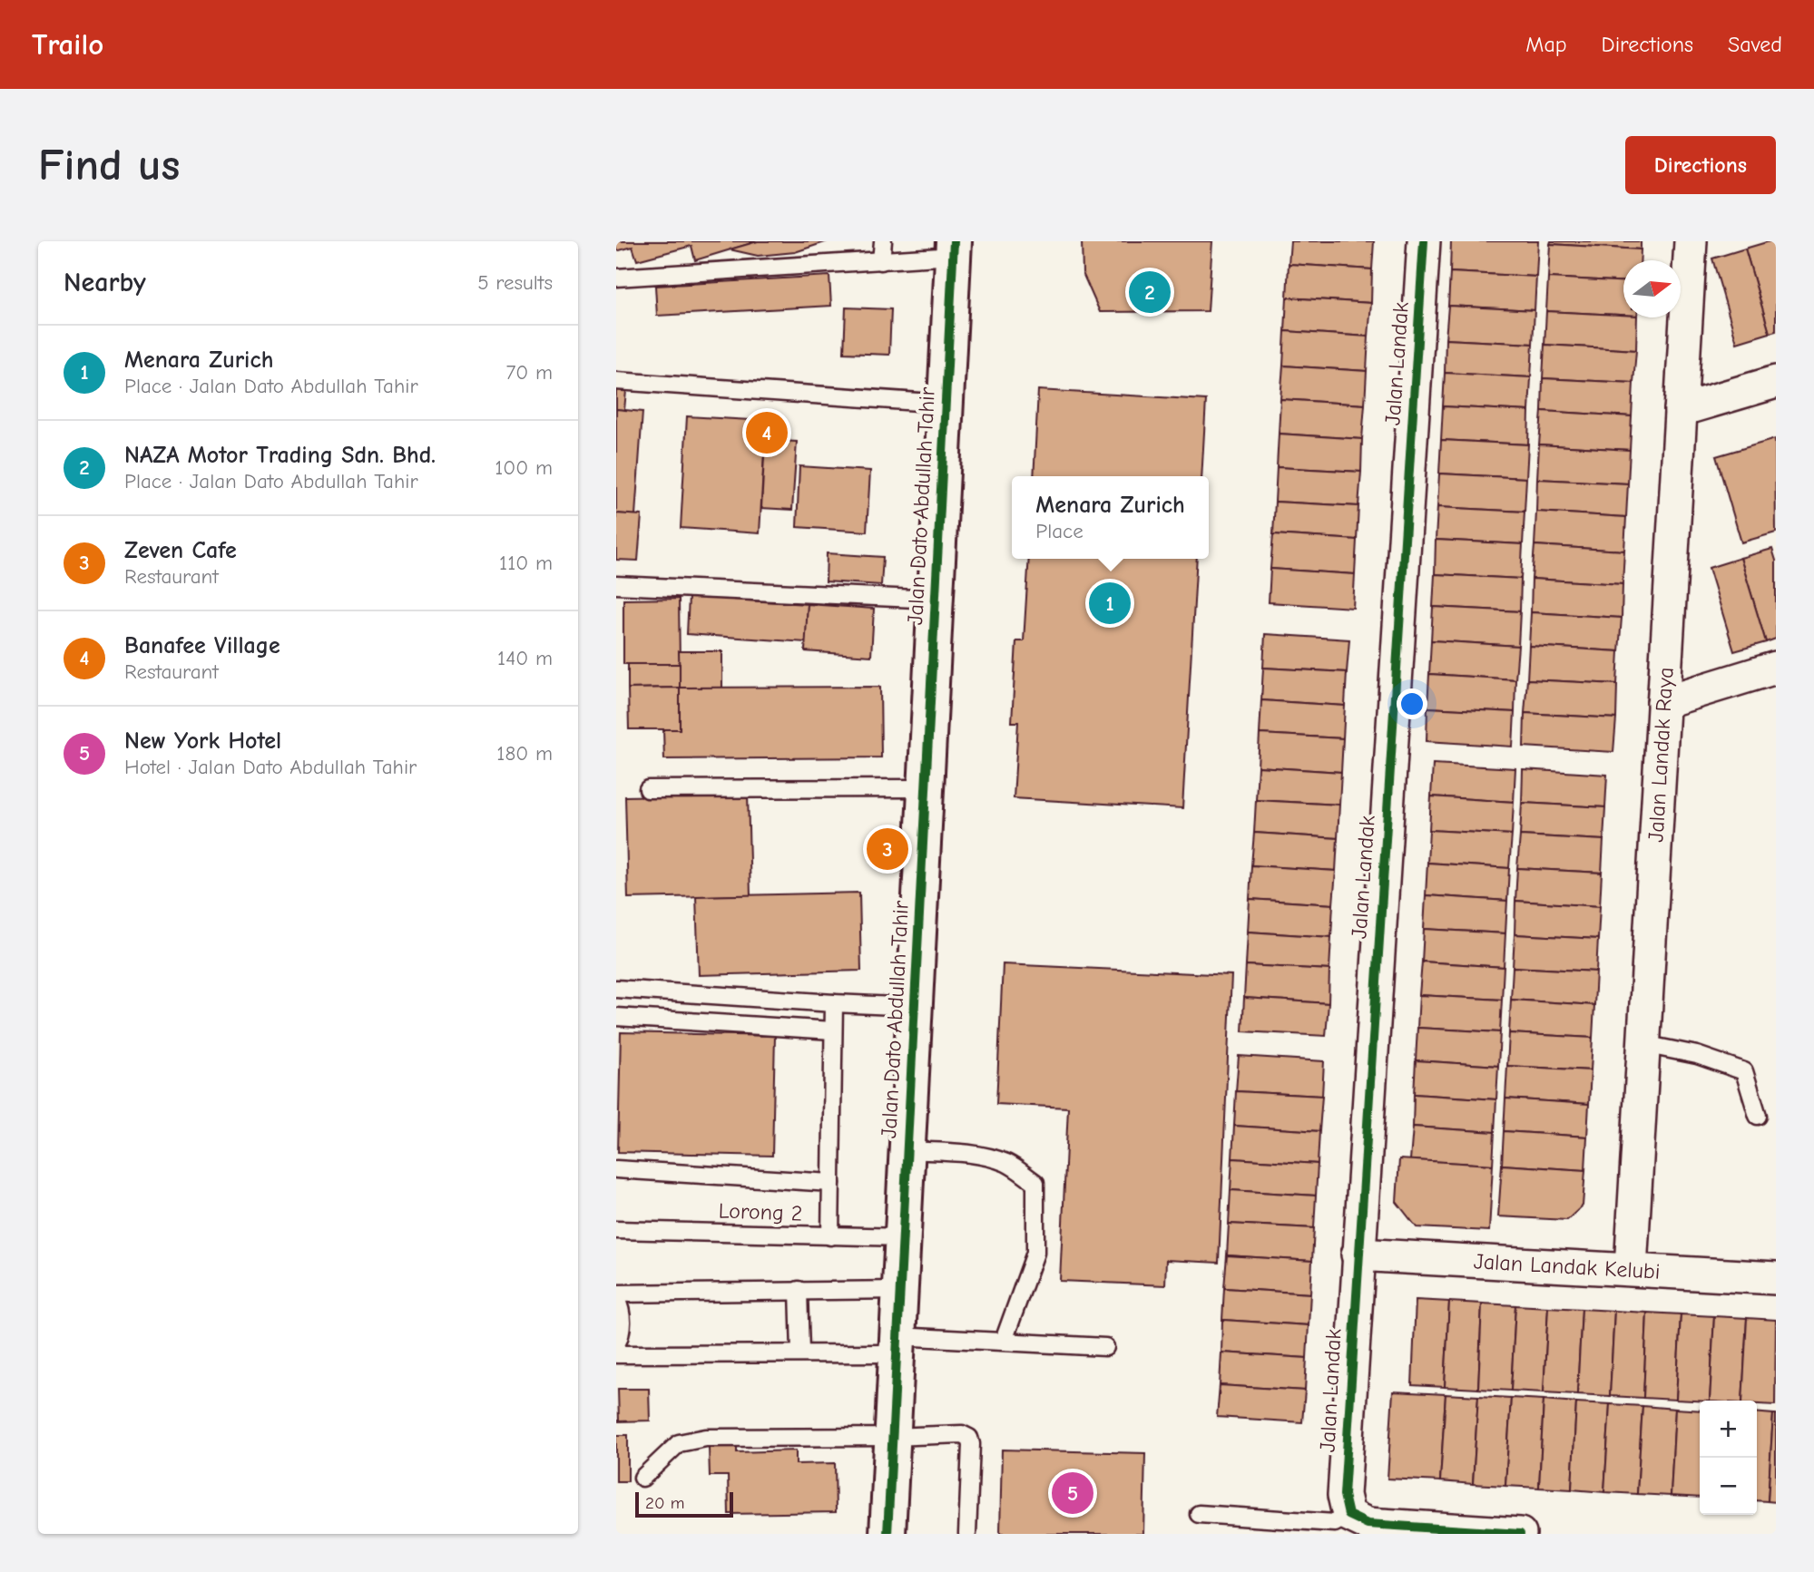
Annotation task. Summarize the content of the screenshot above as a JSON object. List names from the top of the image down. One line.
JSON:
{"streets":{"street":["Jalan Landak","Jalan Dato Abdullah Tahir","Jalan Landak Raya","Jalan Landak Kelubi"],"lane":["Lorong 2"]},"crossings":[["Jalan Landak","Jalan Landak Kelubi"],["Jalan Dato Abdullah Tahir","Lorong 2"],["Jalan Landak Raya","Jalan Landak Kelubi"]],"scale_bar":"20 m","north":"right","page":{"header":"Trailo","nav":["Map","Directions","Saved"],"buttons":"Directions","title":"Find us","heading":["Nearby","5 results"],"pins":["2","4","1","3","5"],"list":[{"mark":"1","name":"Menara Zurich","note":"Place · Jalan Dato Abdullah Tahir","value":"70 m"},{"mark":"2","name":"NAZA Motor Trading Sdn. Bhd.","note":"Place · Jalan Dato Abdullah Tahir","value":"100 m"},{"mark":"3","name":"Zeven Cafe","note":"Restaurant","value":"110 m"},{"mark":"4","name":"Banafee Village","note":"Restaurant","value":"140 m"},{"mark":"5","name":"New York Hotel","note":"Hotel · Jalan Dato Abdullah Tahir","value":"180 m"}],"popup":["Menara Zurich","Place"],"map_buttons":["+","−"],"scale":"20 m"}}
